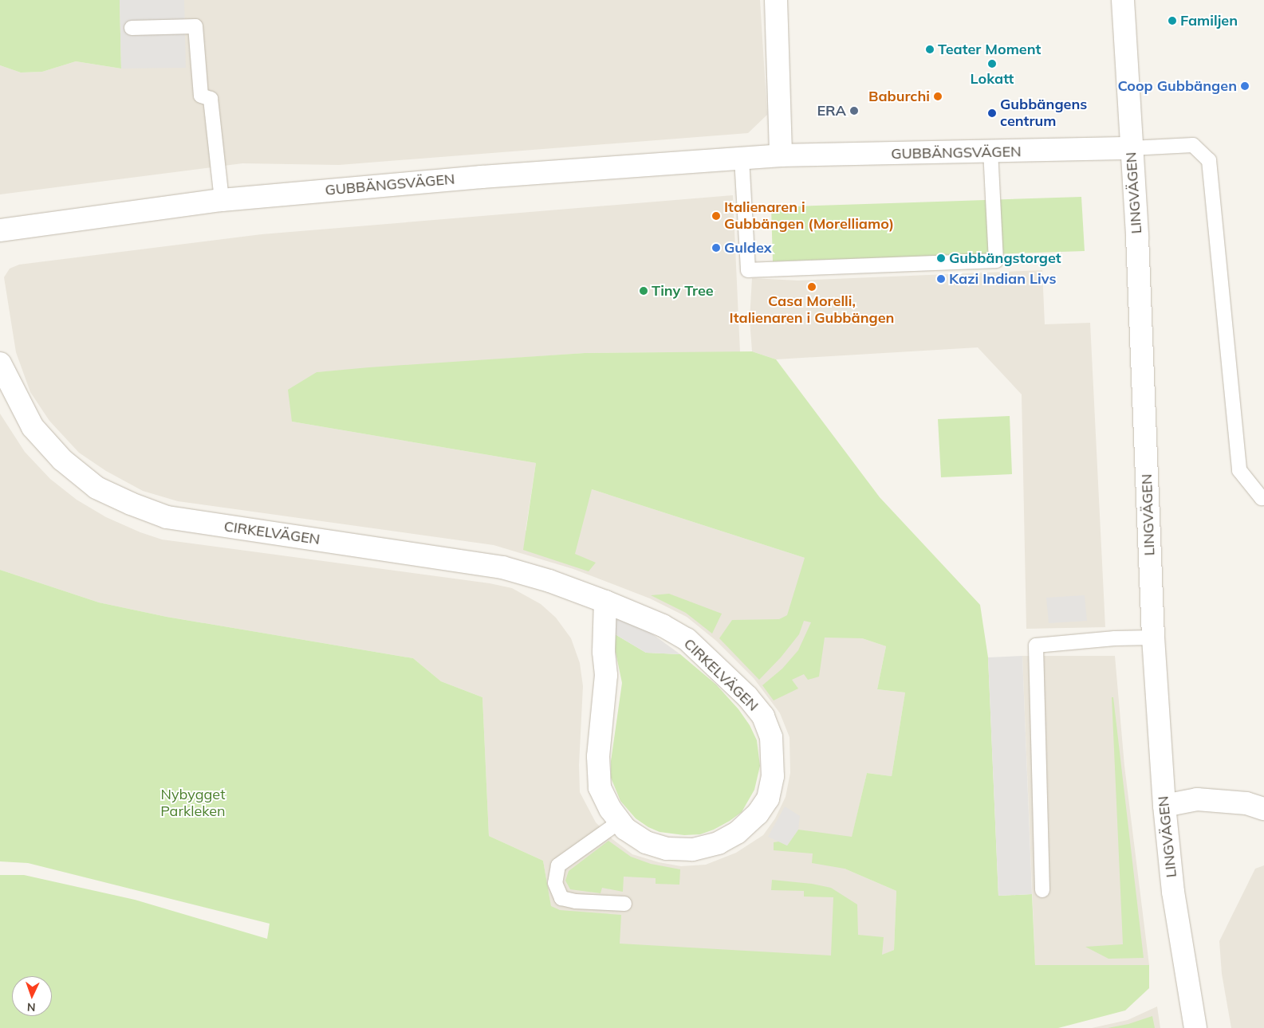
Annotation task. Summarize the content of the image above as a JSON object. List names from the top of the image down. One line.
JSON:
{"streets":{"street":["GUBBÄNGSVÄGEN","LINGVÄGEN","CIRKELVÄGEN"]},"crossings":[["GUBBÄNGSVÄGEN","LINGVÄGEN"]],"parks":["Nybygget Parkleken"],"places":["Familjen","Teater Moment","Lokatt","Coop Gubbängen","Baburchi","ERA","Gubbängens centrum","Italienaren i Gubbängen (Morelliamo)","Guldex","Gubbängstorget","Kazi Indian Livs","Casa Morelli, Italienaren i Gubbängen","Tiny Tree"],"north":"bottom"}
